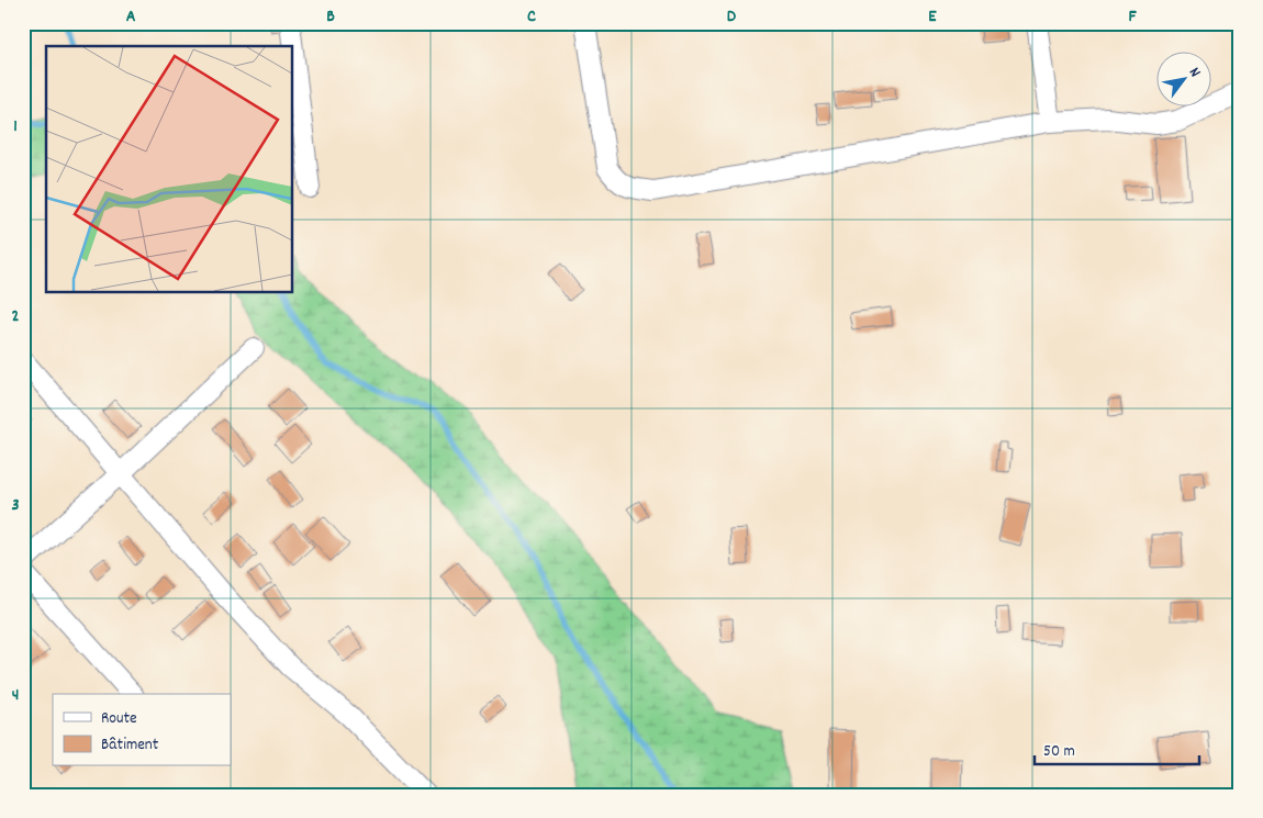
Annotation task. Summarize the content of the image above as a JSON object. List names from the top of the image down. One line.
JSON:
{"legend":["Route","Bâtiment"],"scale_bar":"50 m","north":"top right","grid":{"columns":["A","B","C","D","E","F"],"rows":["1","2","3","4"]}}
